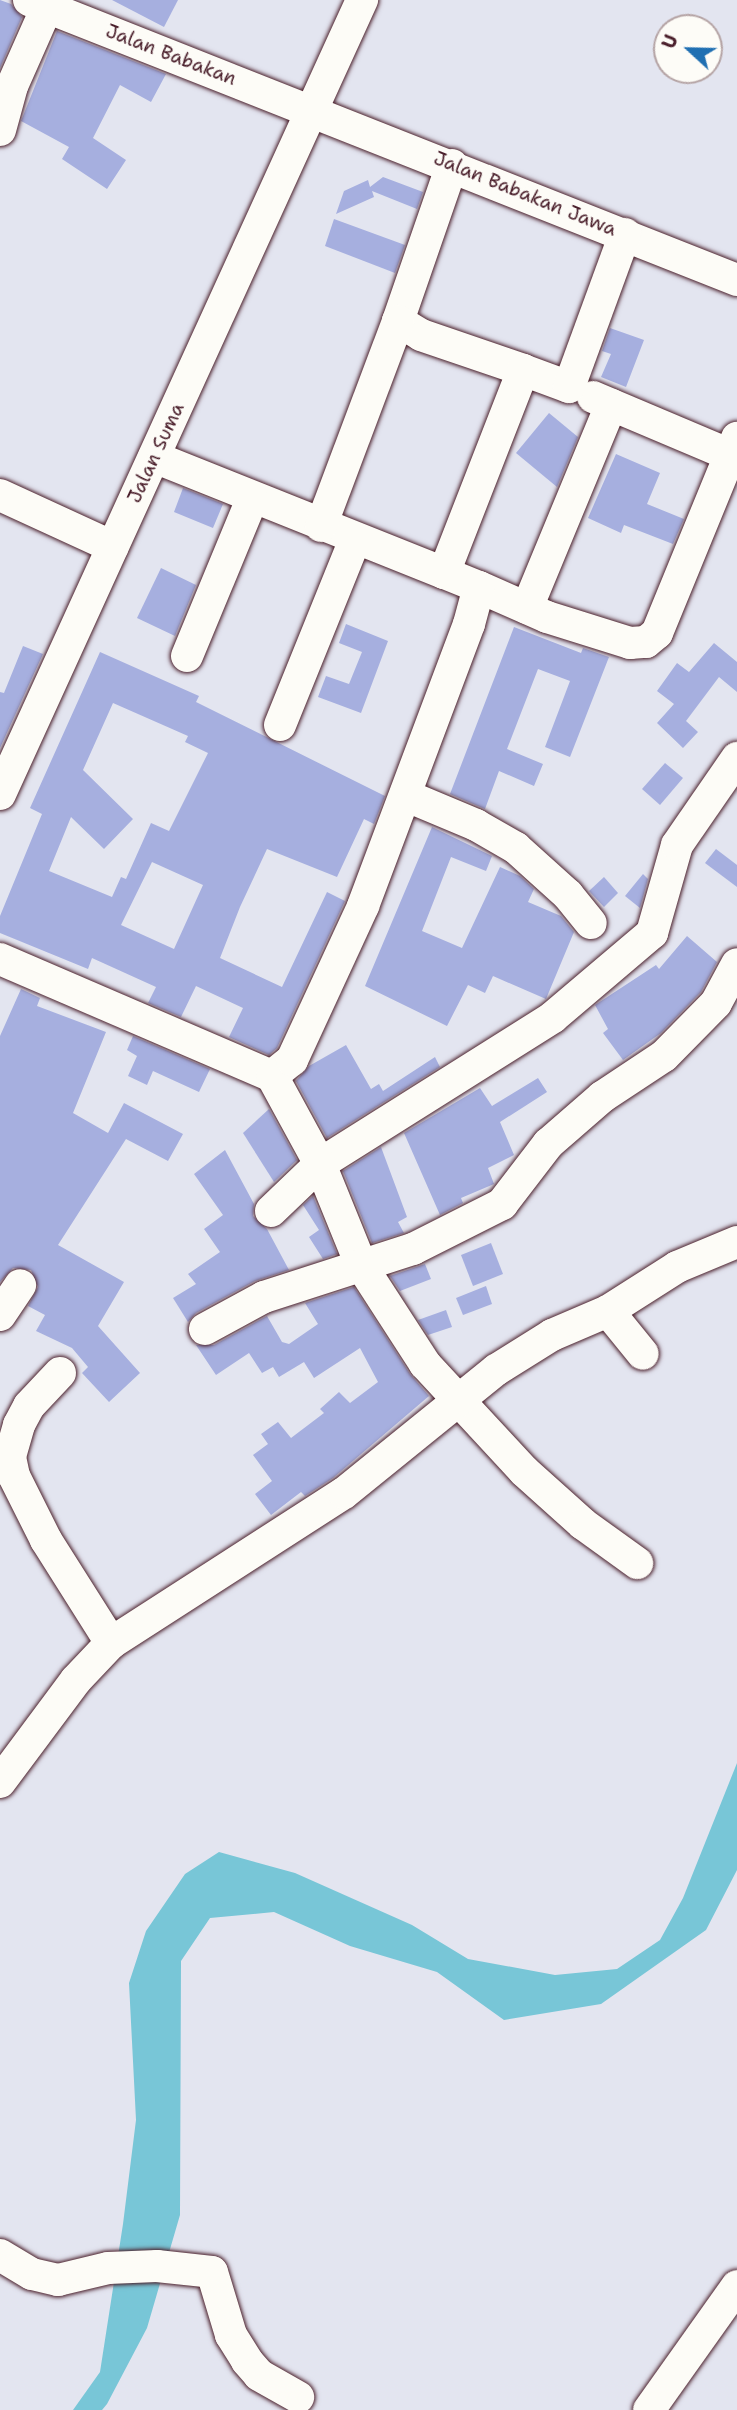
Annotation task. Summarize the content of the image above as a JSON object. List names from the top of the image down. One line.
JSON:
{"streets":{"street":["Jalan Babakan","Jalan Babakan Jawa","Jalan Suma"]},"crossings":[["Jalan Babakan","Jalan Babakan Jawa"],["Jalan Babakan","Jalan Suma"],["Jalan Babakan Jawa","Jalan Suma"]],"north":"left"}
